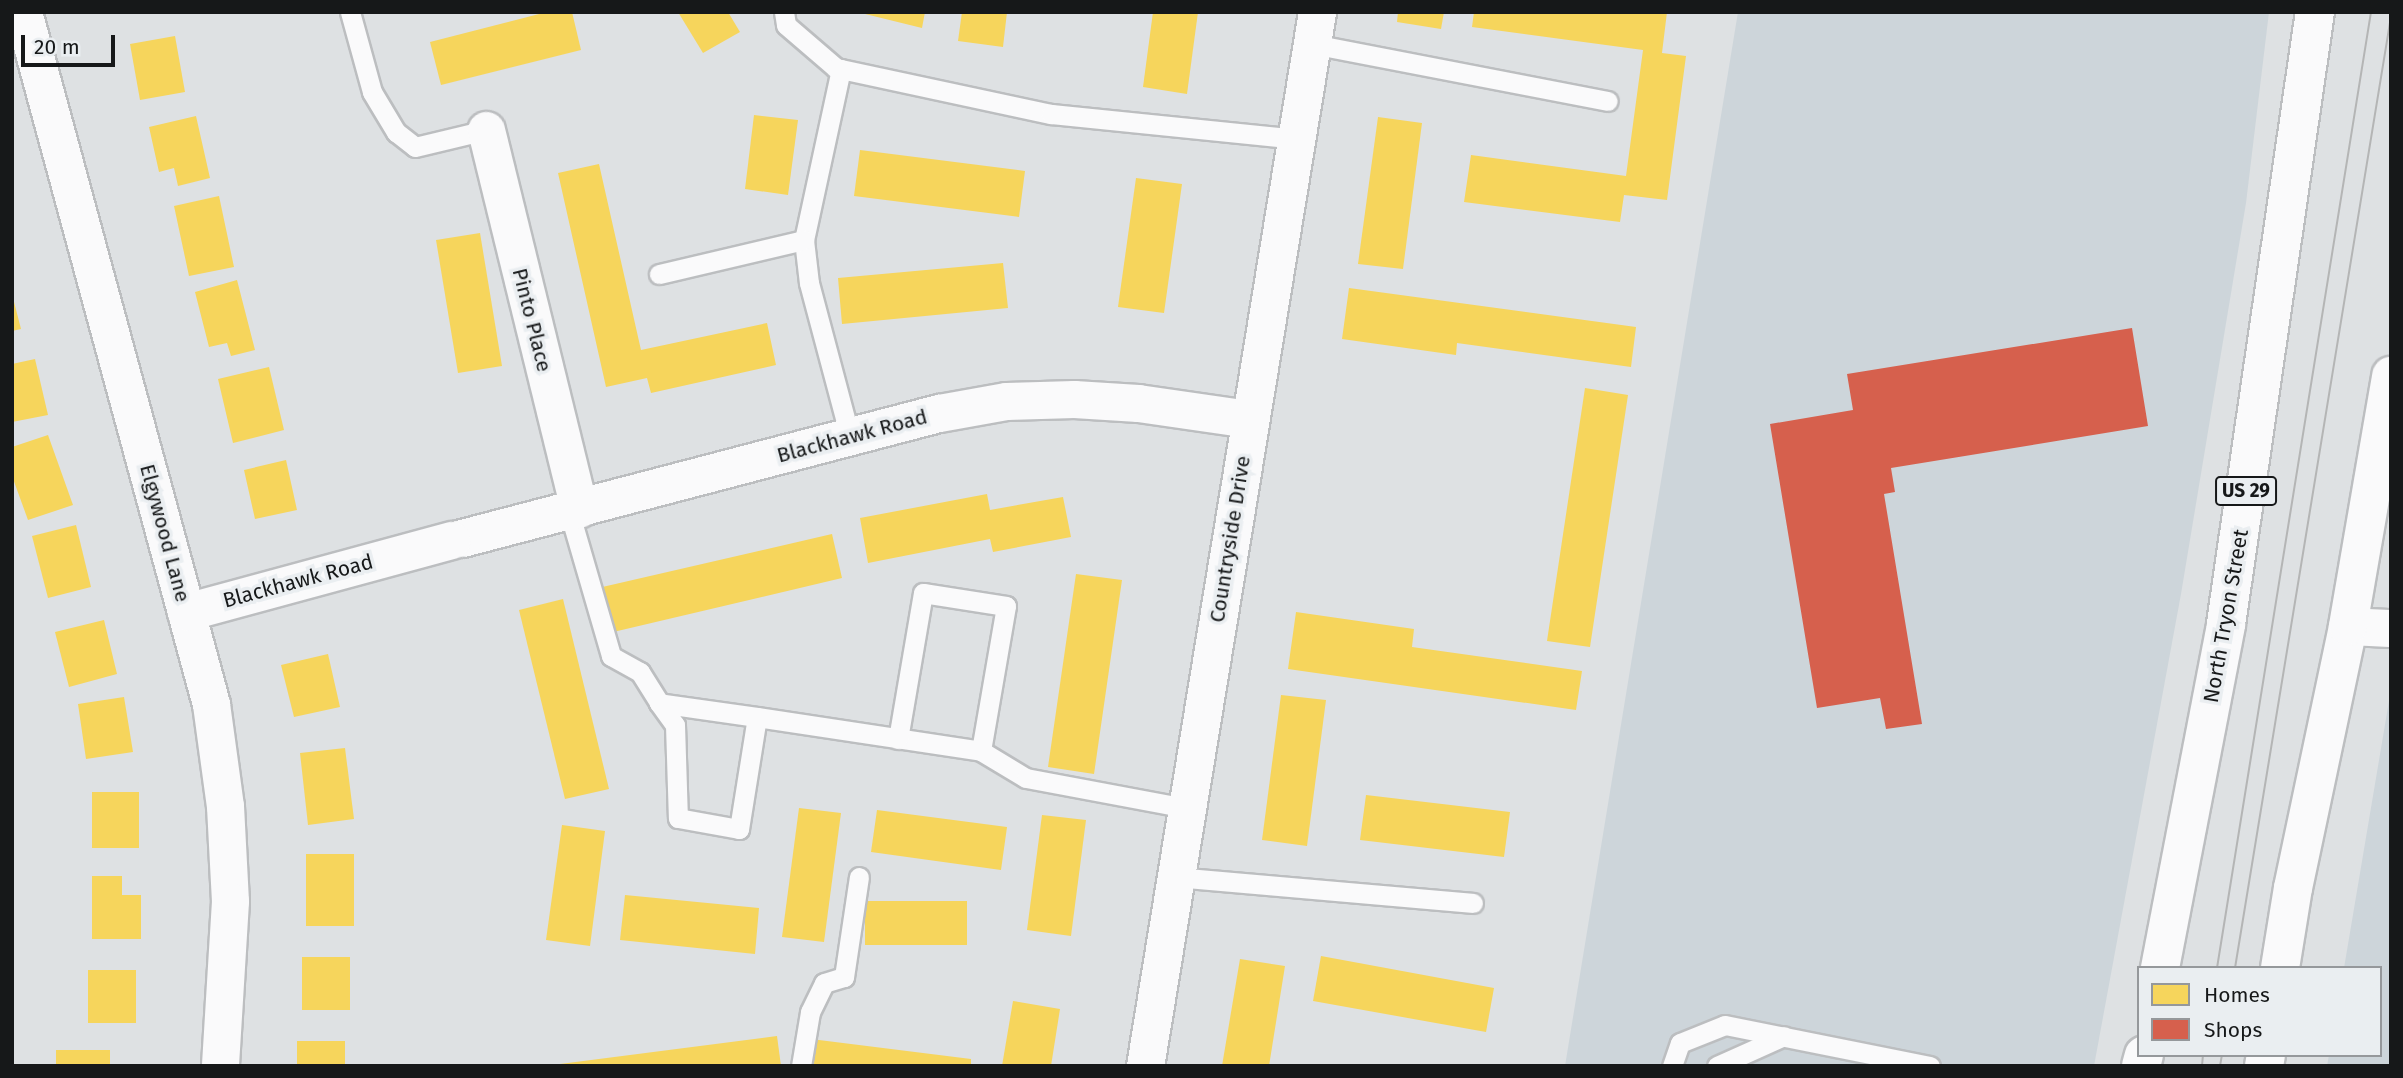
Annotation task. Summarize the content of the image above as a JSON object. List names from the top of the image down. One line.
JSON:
{"streets":{"main road":["US 29","North Tryon Street"],"street":["Pinto Place","Blackhawk Road","Elgywood Lane","Countryside Drive"]},"crossings":[["Pinto Place","Blackhawk Road"],["Blackhawk Road","Elgywood Lane"],["Blackhawk Road","Countryside Drive"]],"legend":["Homes","Shops"],"scale_bar":"20 m"}
